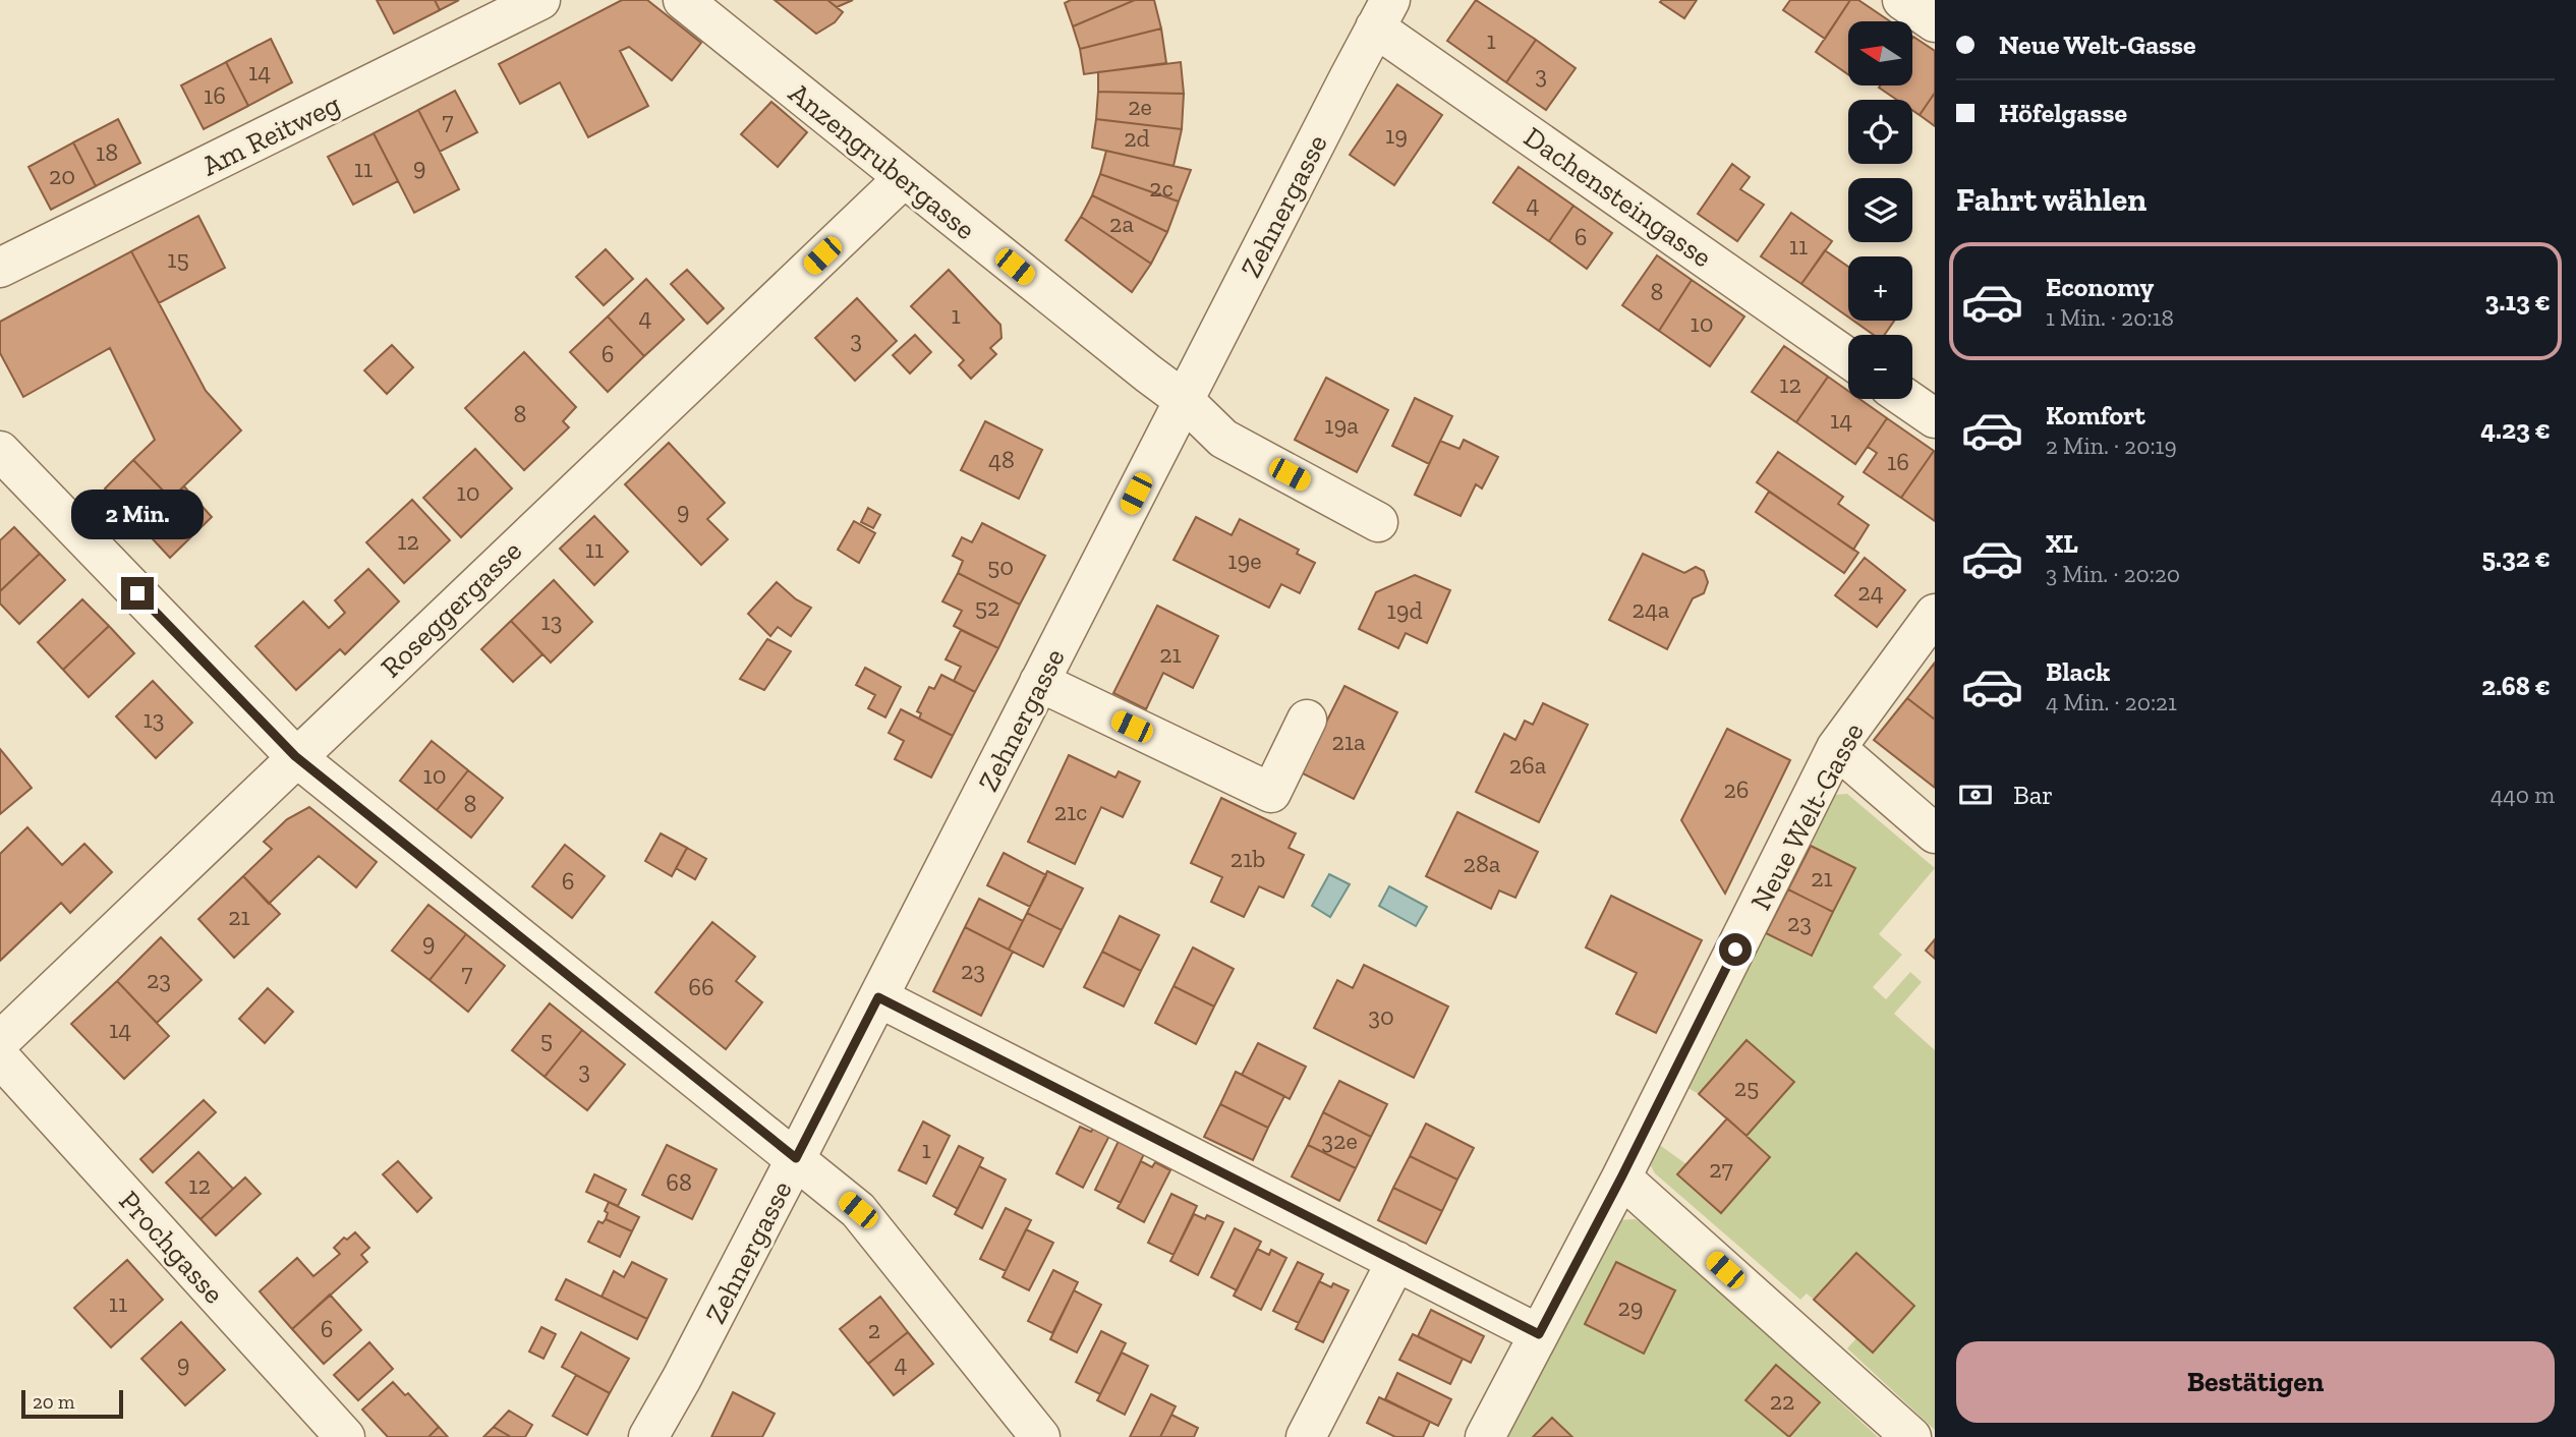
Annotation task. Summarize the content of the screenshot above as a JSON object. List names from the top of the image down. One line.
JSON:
{"streets":{"street":["Am Reitweg","Anzengrubergasse","Dachensteingasse","Zehnergasse","Roseggergasse","Neue Welt-Gasse","Prochgasse"]},"crossings":[["Anzengrubergasse","Zehnergasse"],["Anzengrubergasse","Roseggergasse"],["Dachensteingasse","Zehnergasse"]],"house_numbers":["1","14","3","16","2e","7","19","2d","18","9","11","20","2c","4","2a","6","11","15","8","1","4","10","3","6","12","8","14","19a","48","16","10","9","12","11","19e","50","24","52","24a","19d","13","21","13","21a","26a","10","26","8","21c","21b","28a","21","6","21","23","9","23","7","23","66","30","14","5","3","25","32e","1","27","68","12","11","29","6","2","9","4","22"],"scale_bar":"20 m","north":"left","page":{"banner":["Neue Welt-Gasse","Höfelgasse"],"map_buttons":["+","−"],"heading":"Fahrt wählen","list":[{"name":"Economy","note":"1 Min. · 20:18","value":"3.13 €"},{"name":"Komfort","note":"2 Min. · 20:19","value":"4.23 €"},{"name":"XL","note":"3 Min. · 20:20","value":"5.32 €"},{"name":"Black","note":"4 Min. · 20:21","value":"2.68 €"}],"bubble":"2 Min.","pay":["Bar","440 m"],"buttons":"Bestätigen","scale":"20 m"}}
